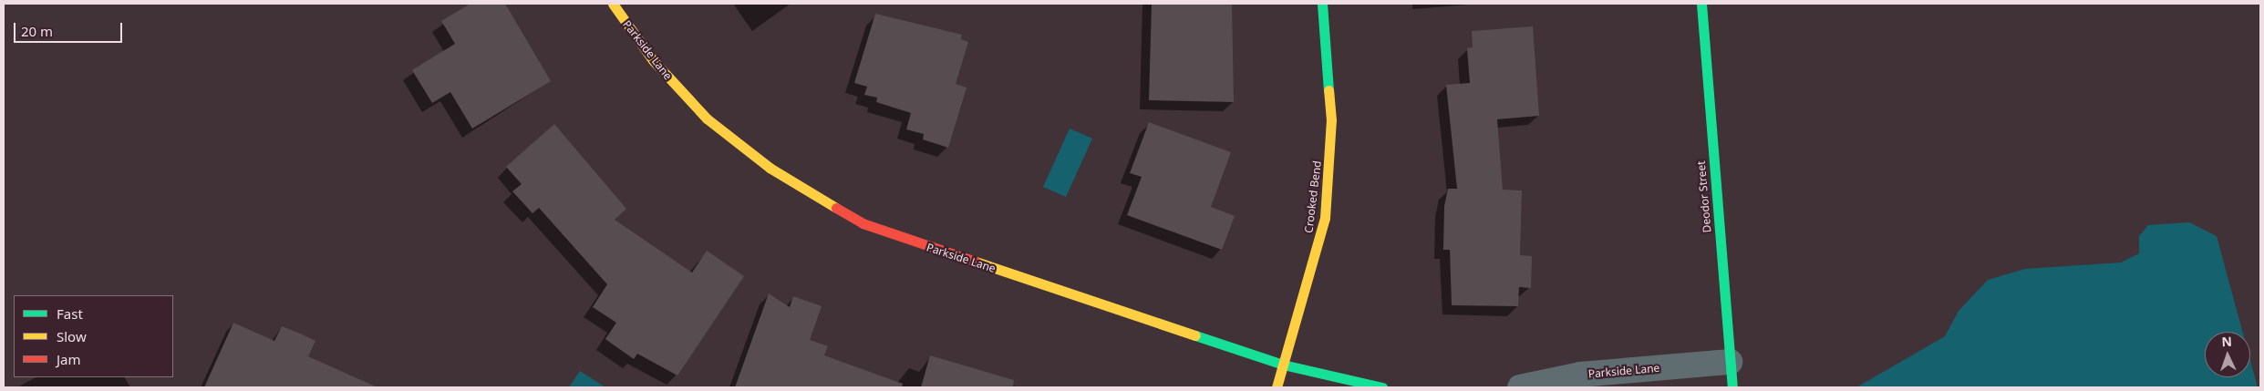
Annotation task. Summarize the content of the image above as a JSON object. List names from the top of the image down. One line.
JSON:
{"streets":{"street":["Parkside Lane","Crooked Bend","Deodor Street"]},"crossings":[["Parkside Lane","Crooked Bend"],["Parkside Lane","Deodor Street"]],"legend":["Fast","Slow","Jam"],"scale_bar":"20 m","north":"top"}
